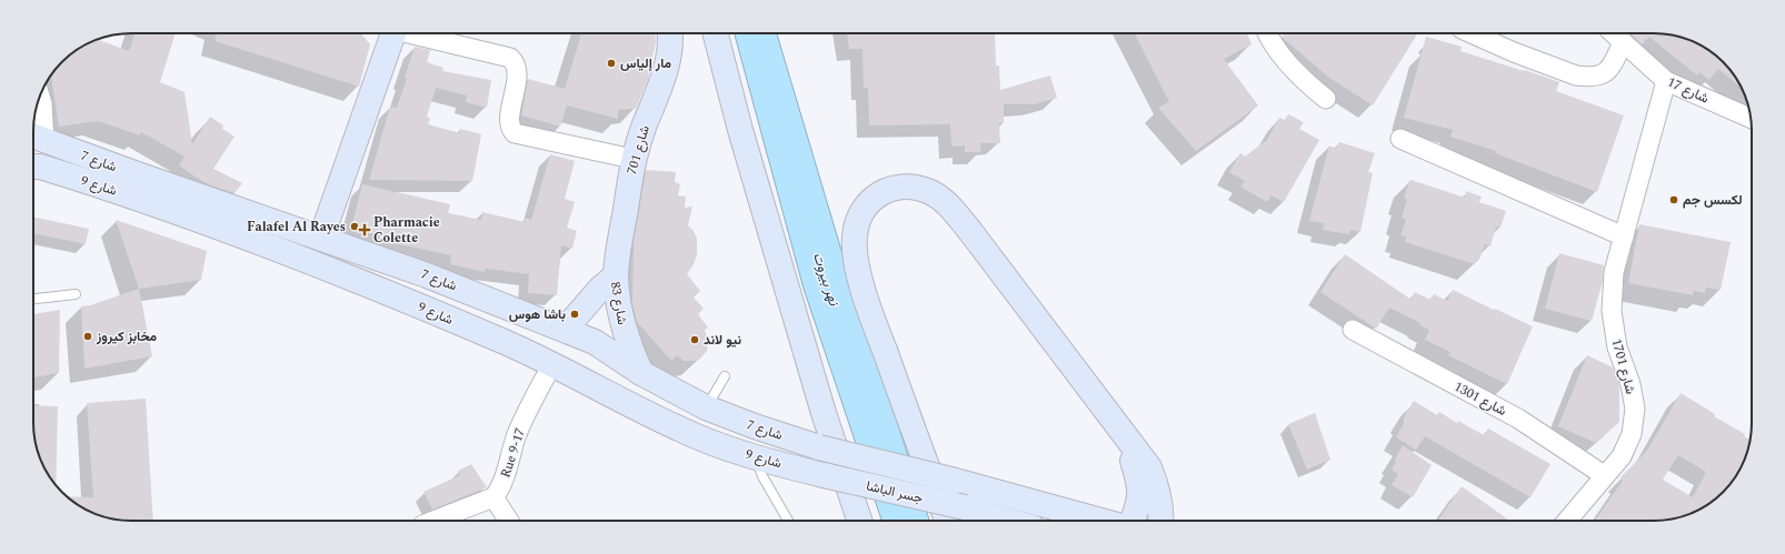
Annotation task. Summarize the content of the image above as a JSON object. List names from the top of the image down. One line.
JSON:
{"streets":{"main road":["شارع 701","شارع 7","شارع 9","شارع 83","جسر الباشا"],"street":["شارع 17","شارع 1701","شارع 1301","Rue 9-17"]},"crossings":[["شارع 17","شارع 1701"],["شارع 701","شارع 83"],["شارع 7","شارع 83"],["شارع 7","جسر الباشا"],["شارع 9","Rue 9-17"],["شارع 9","جسر الباشا"],["شارع 1701","شارع 1301"]],"water":["نهر بيروت"],"places":{"other":["مار إلياس","لكسس جم","Falafel Al Rayes","باشا هوس","مخابز كيروز","نيو لاند"],"health":["Pharmacie Colette"]}}
